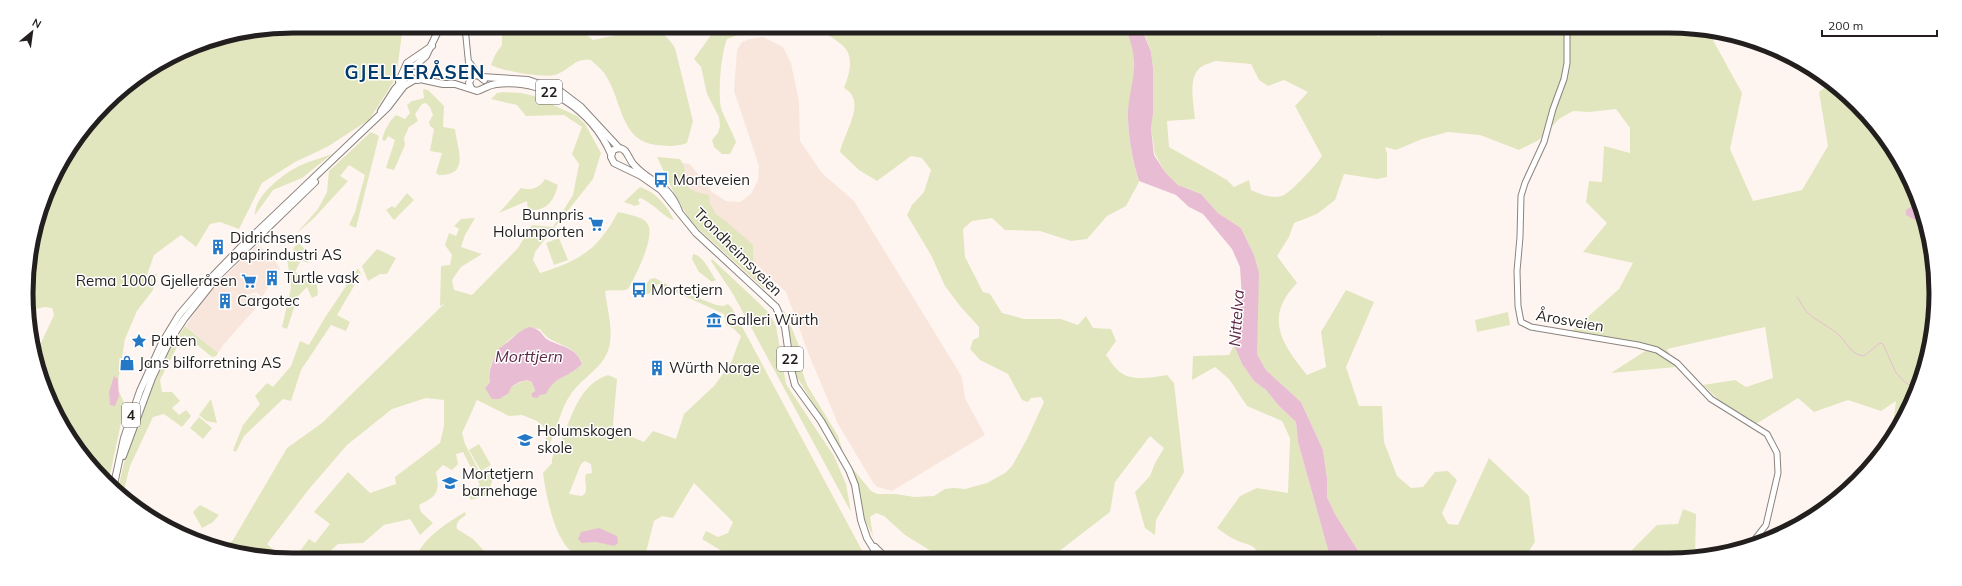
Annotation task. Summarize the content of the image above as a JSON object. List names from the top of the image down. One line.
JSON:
{"streets":{"main road":["22","Trondheimsveien","Årosveien","4"]},"crossings":[["22","Trondheimsveien"],["22","4"]],"districts":["GJELLERÅSEN"],"water":["Nittelva","Morttjern"],"places":{"bus stop":["Morteveien","Mortetjern"],"supermarket":["Bunnpris Holumporten","Rema 1000 Gjelleråsen"],"building":["Didrichsens papirindustri AS","Turtle vask","Cargotec","Würth Norge"],"museum":["Galleri Würth"],"place":["Putten"],"shop":["Jans bilforretning AS"],"school or university":["Holumskogen skole","Mortetjern barnehage"]},"scale_bar":"200 m","north":"top right"}
